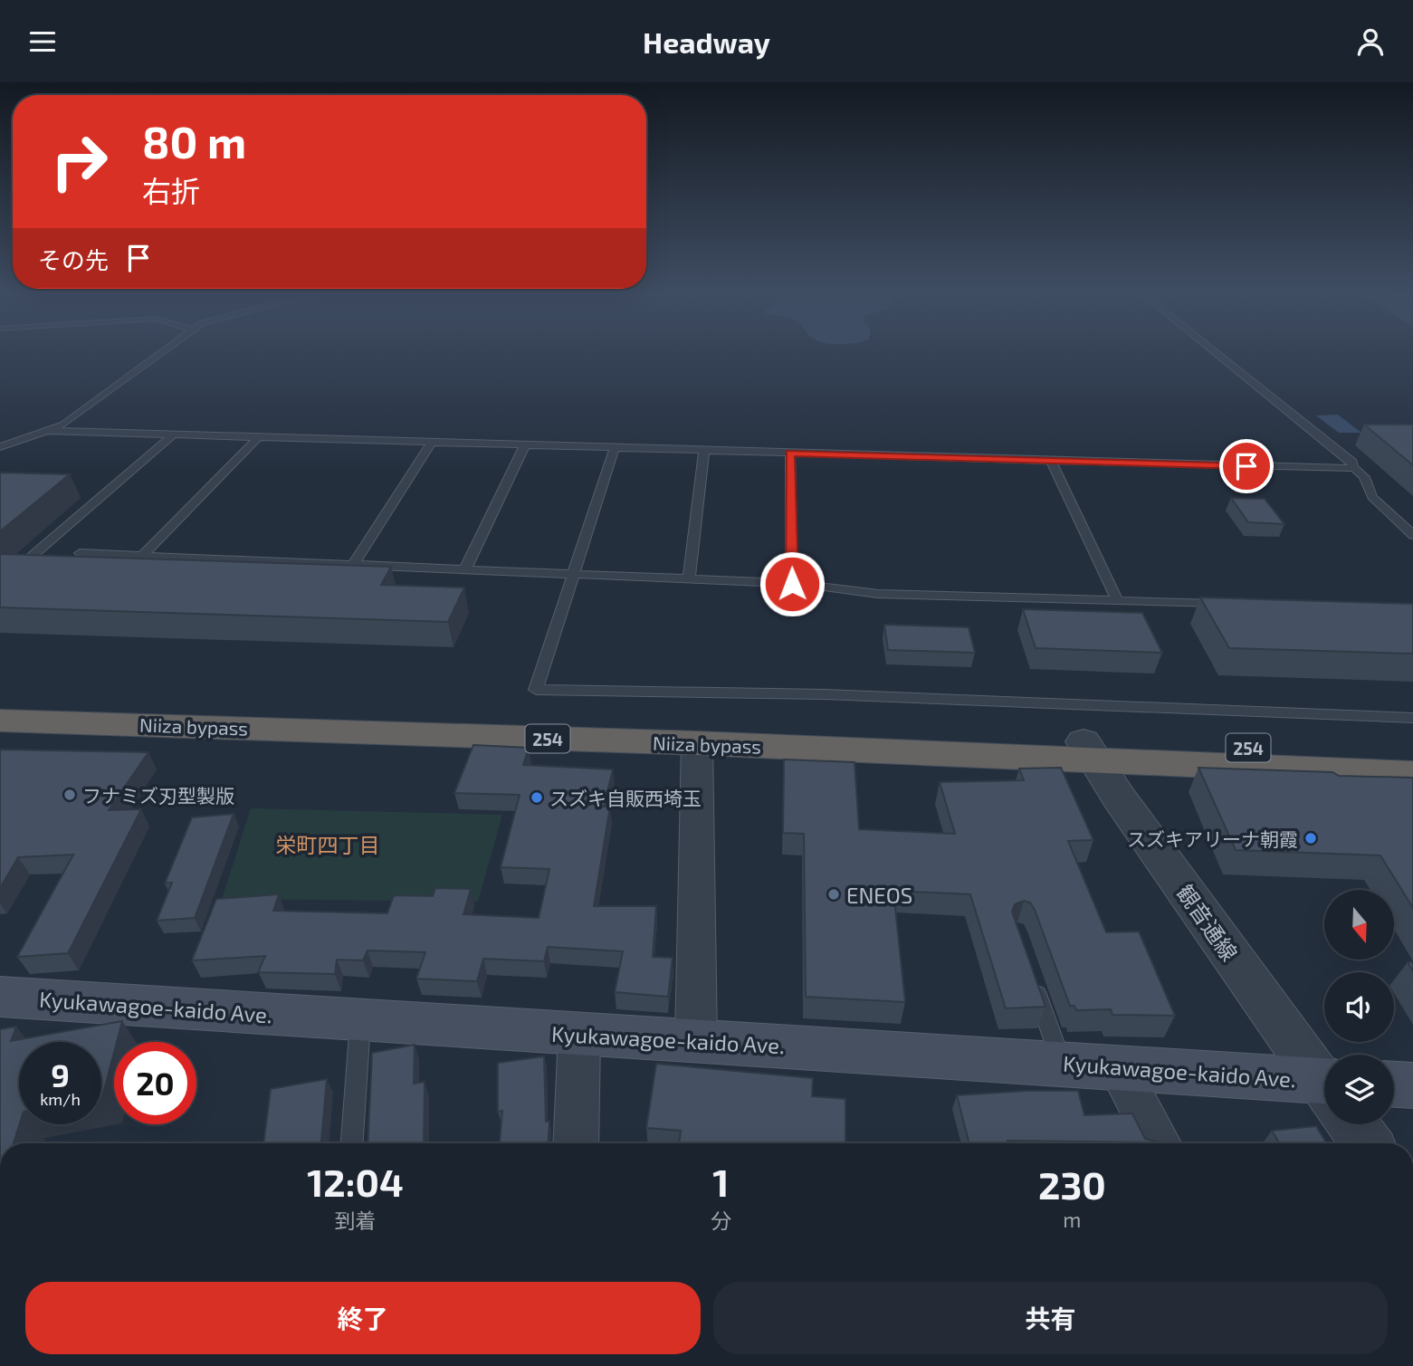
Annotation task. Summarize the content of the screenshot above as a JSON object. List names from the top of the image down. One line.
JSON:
{"streets":{"highway":["Niiza bypass","254"],"main road":["Kyukawagoe-kaido Ave."],"street":["観音通線"]},"crossings":[["Niiza bypass","観音通線"]],"districts":["栄町四丁目"],"places":["フナミズ刃型製版","スズキ自販西埼玉","スズキアリーナ朝霞","ENEOS"],"north":"bottom","page":{"header":"Headway","turn":["80 m","右折"],"then":"その先","speed":"9 km/h","limit":"20","eta":["12:04","到着","1","分","230","m"],"buttons":["終了","共有"]}}
